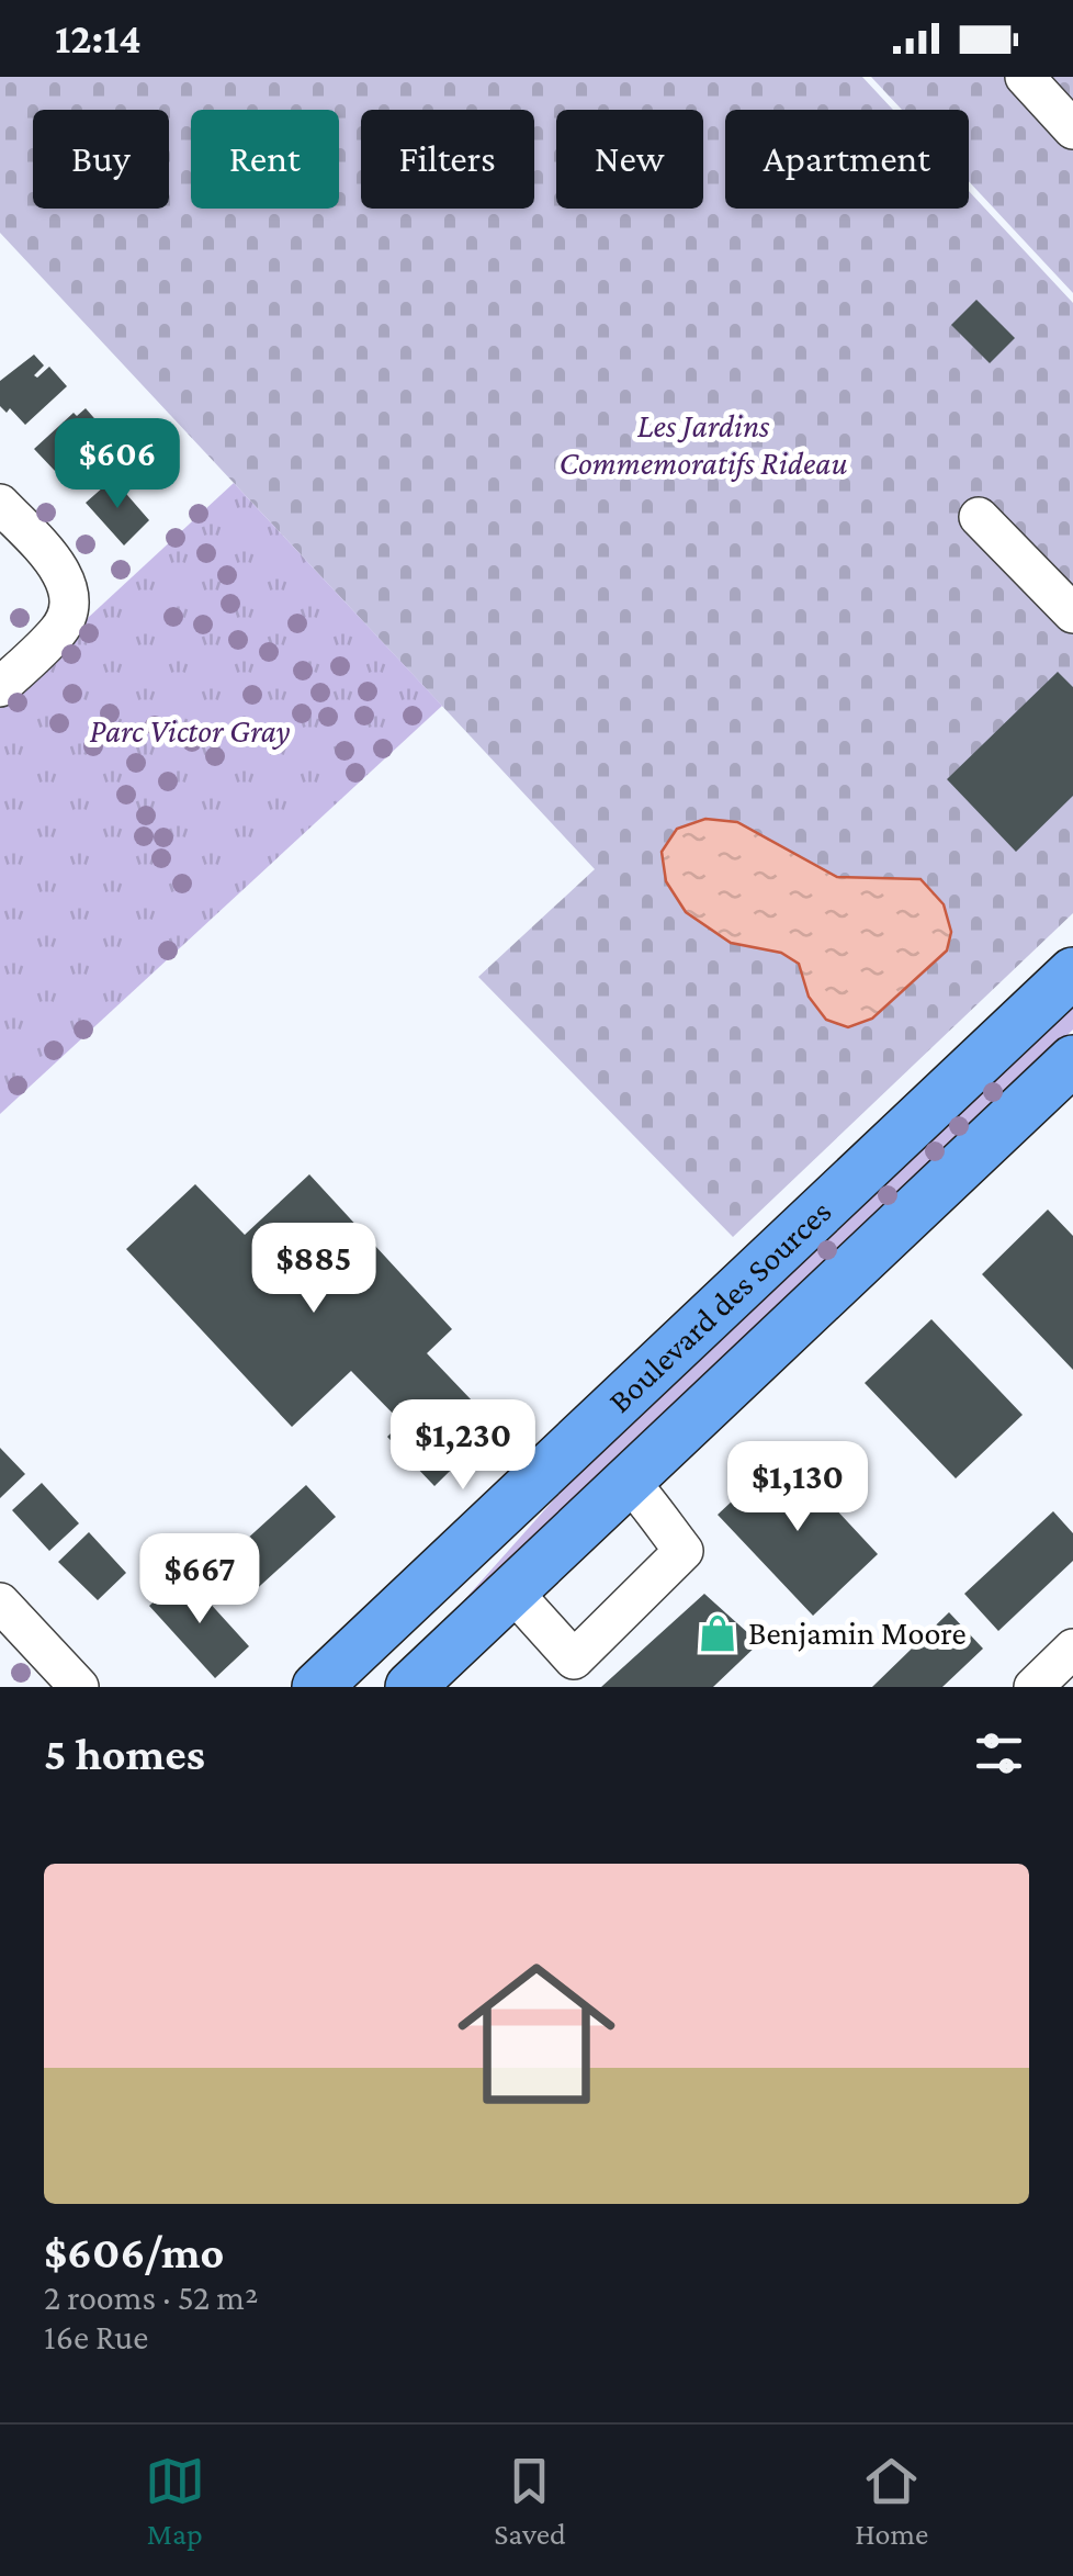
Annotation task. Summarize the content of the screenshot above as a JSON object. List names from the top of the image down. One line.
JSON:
{"streets":{"main road":["Boulevard des Sources"]},"parks":["Les Jardins Commemoratifs Rideau","Parc Victor Gray"],"places":{"shop":["Benjamin Moore"]},"page":{"status":"12:14","chip":["Buy","Rent","Filters","New","Apartment"],"price":["$606","$885","$1,230","$1,130","$667"],"heading":"5 homes","list":[{"name":"$606/mo","note":"2 rooms · 52 m² · 16e Rue"}],"tabs":["Map","Saved","Home"]}}
